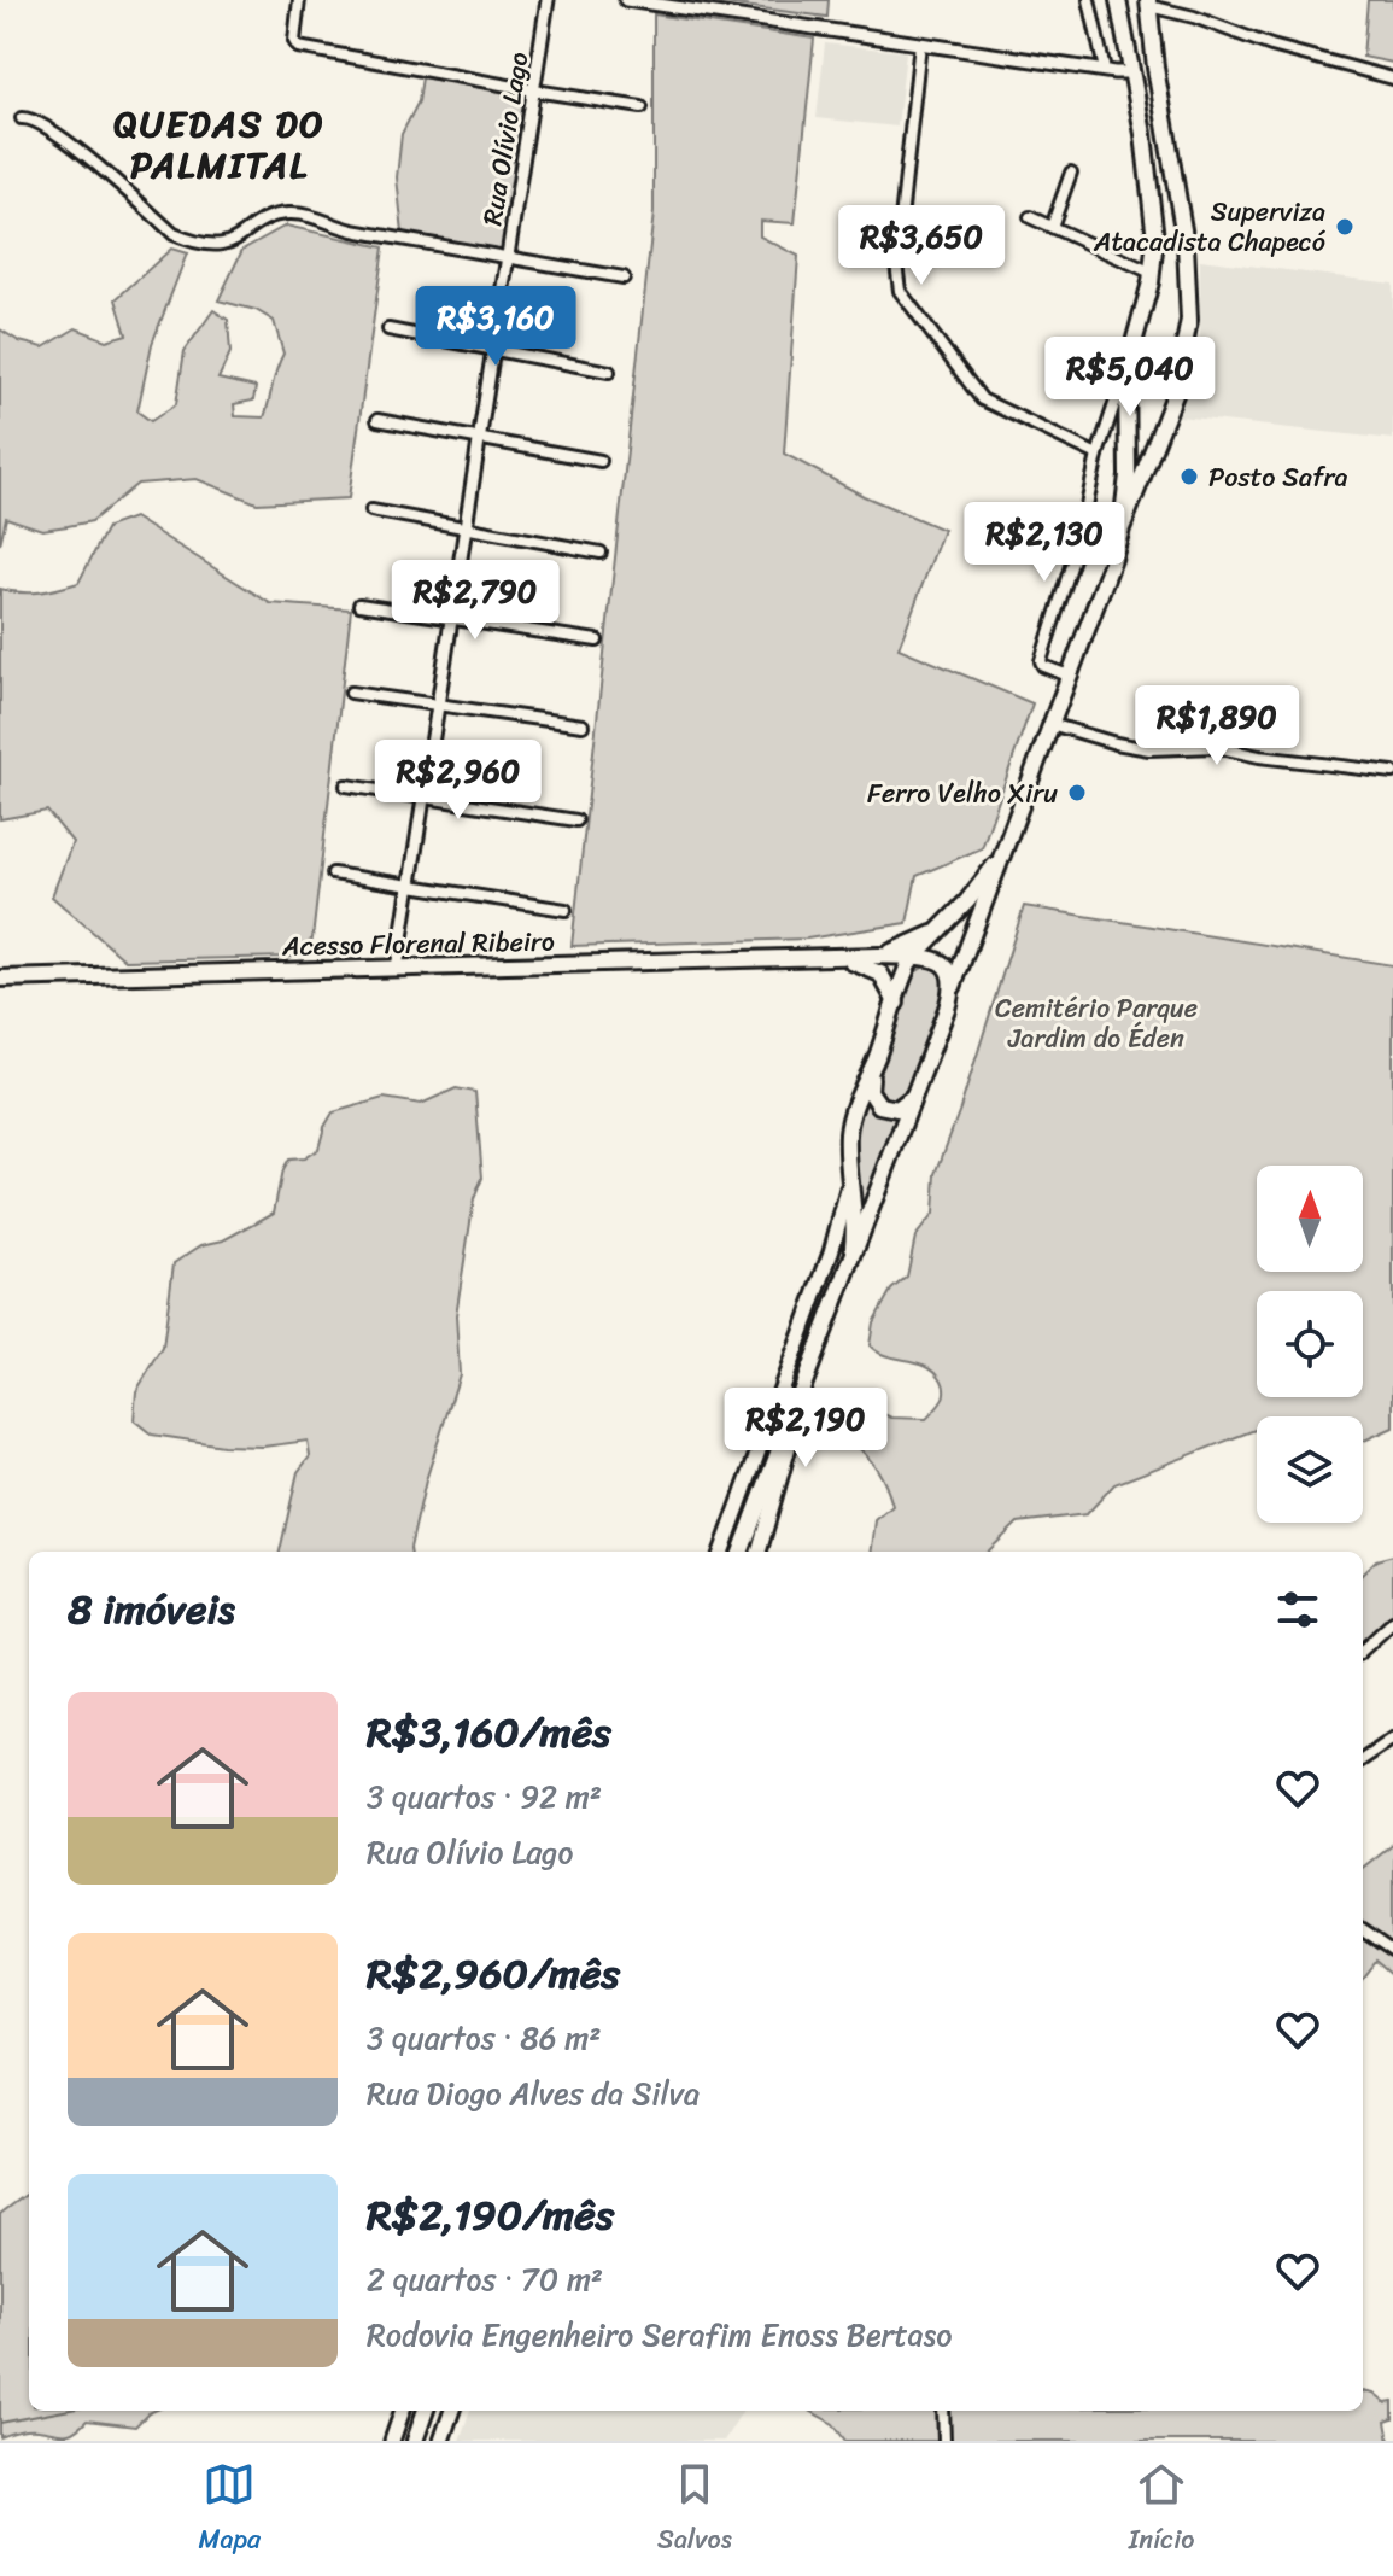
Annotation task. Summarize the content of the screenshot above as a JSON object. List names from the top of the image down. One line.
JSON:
{"streets":{"main road":["Acesso Florenal Ribeiro"],"street":["Rua Olívio Lago"]},"crossings":[["Rua Olívio Lago","Acesso Florenal Ribeiro"]],"districts":["QUEDAS DO PALMITAL"],"parks":["Cemitério Parque Jardim do Éden"],"places":["Superviza Atacadista Chapecó","Posto Safra","Ferro Velho Xiru"],"north":"top","page":{"price":["R$3,650","R$3,160","R$5,040","R$2,130","R$2,790","R$1,890","R$2,960","R$2,190"],"heading":"8 imóveis","list":[{"name":"R$3,160/mês","note":"3 quartos · 92 m² · Rua Olívio Lago"},{"name":"R$2,960/mês","note":"3 quartos · 86 m² · Rua Diogo Alves da Silva"},{"name":"R$2,190/mês","note":"2 quartos · 70 m² · Rodovia Engenheiro Serafim Enoss Bertaso"}],"tabs":["Mapa","Salvos","Início"]}}
